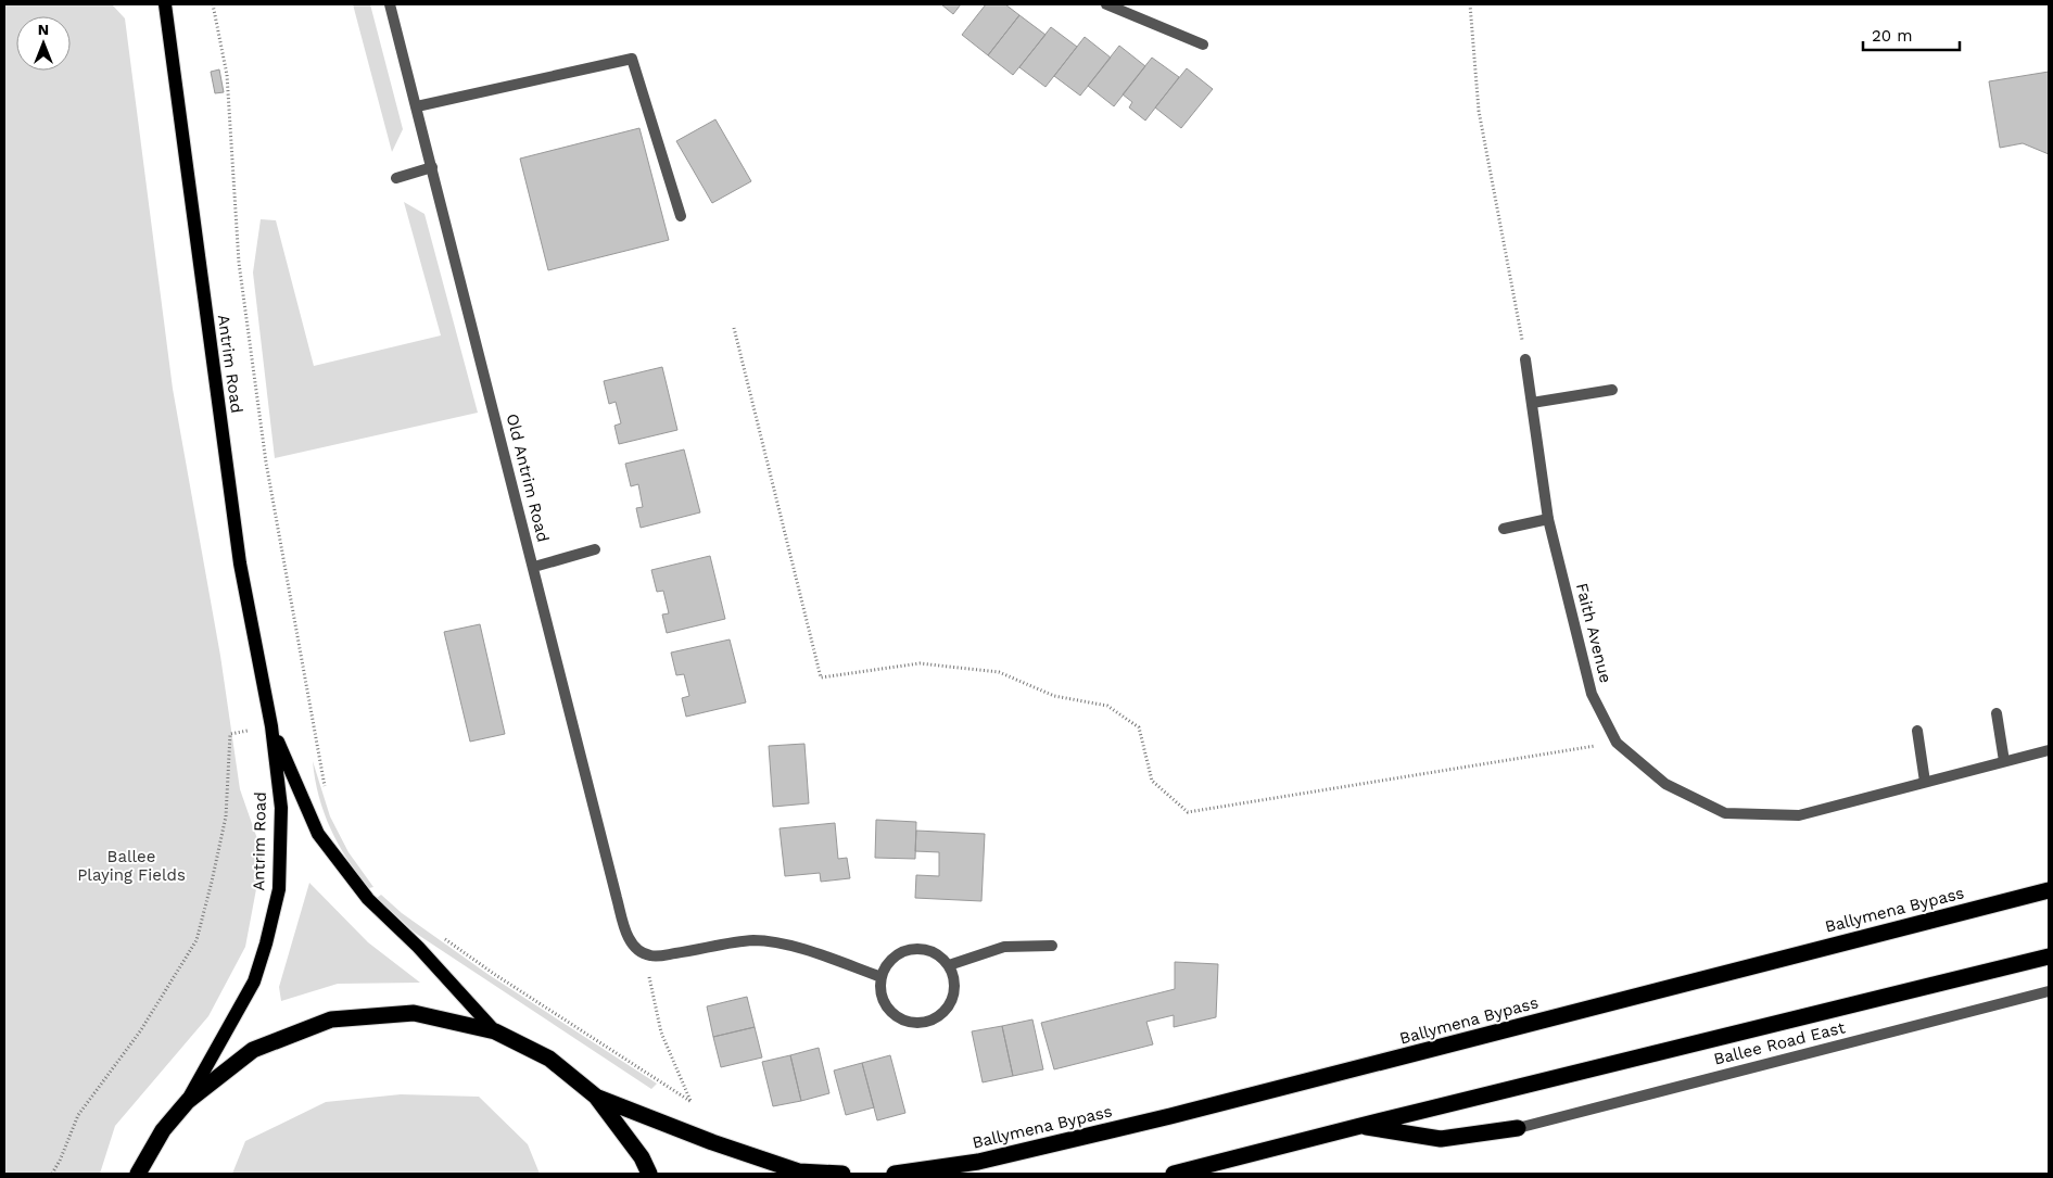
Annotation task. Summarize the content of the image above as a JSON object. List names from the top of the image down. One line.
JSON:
{"streets":{"highway":["Ballymena Bypass"],"main road":["Antrim Road"],"street":["Old Antrim Road","Faith Avenue","Ballee Road East"]},"parks":["Ballee Playing Fields"],"scale_bar":"20 m","north":"top"}
